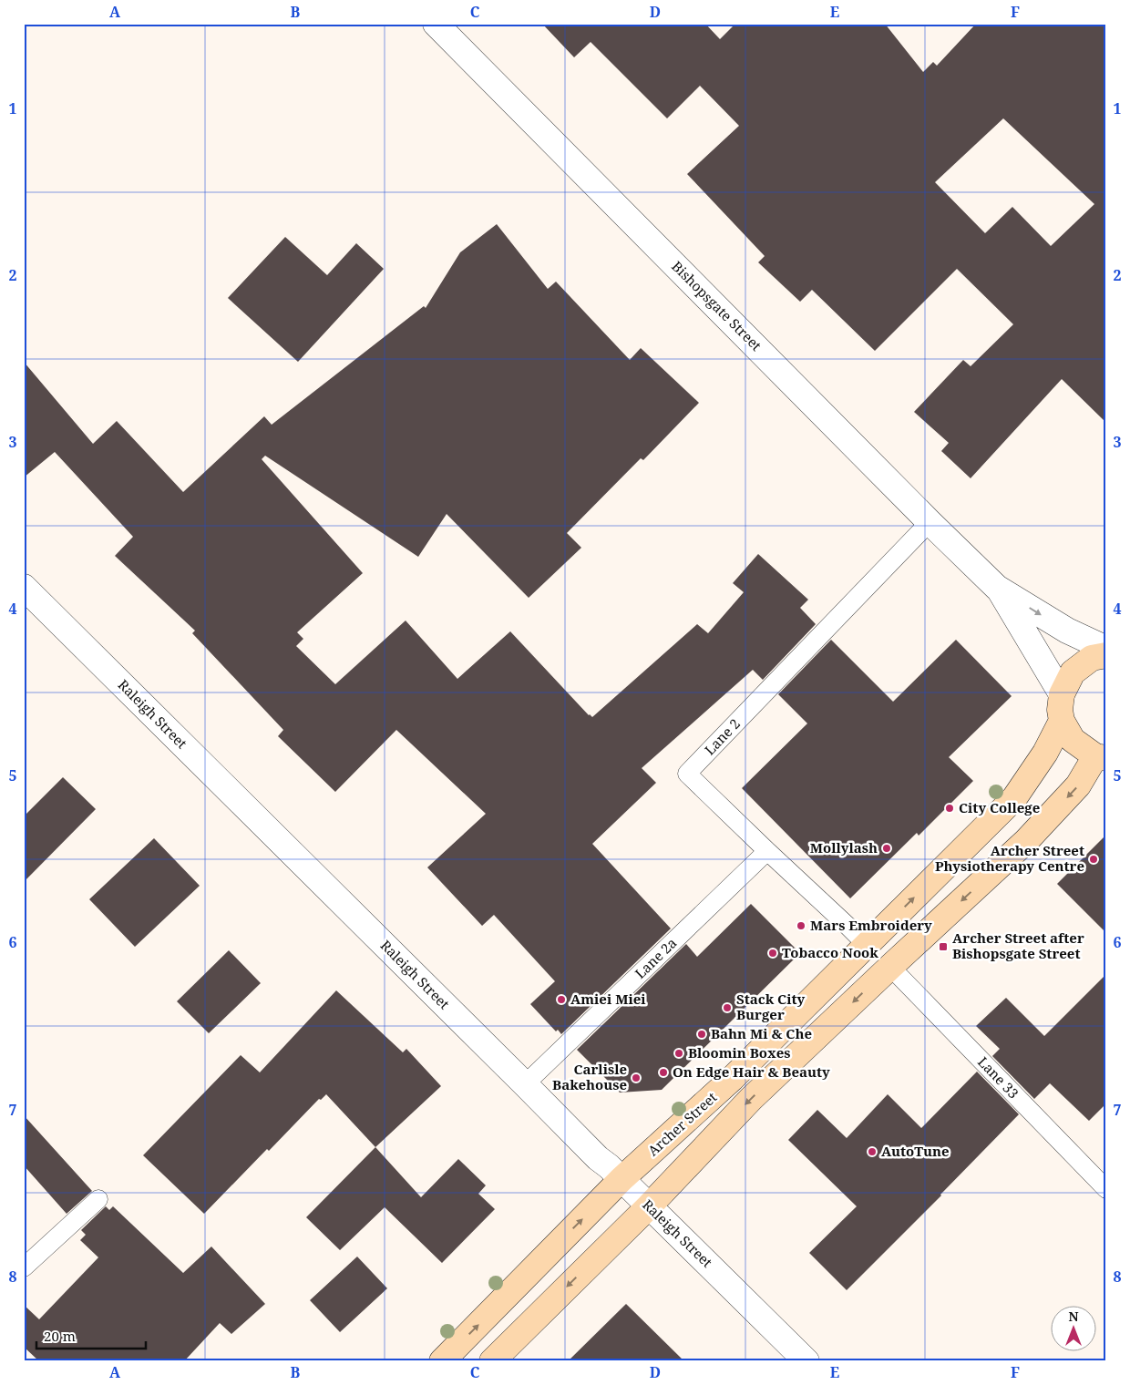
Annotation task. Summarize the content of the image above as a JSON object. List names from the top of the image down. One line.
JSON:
{"streets":{"main road":["Archer Street"],"street":["Bishopsgate Street","Raleigh Street"],"lane":["Lane 2","Lane 2a","Lane 33"]},"crossings":[["Bishopsgate Street","Lane 2"],["Raleigh Street","Lane 2a"],["Raleigh Street","Archer Street"],["Lane 2","Lane 2a"],["Lane 2","Archer Street"],["Lane 33","Archer Street"]],"places":{"other":["City College","Mollylash","Archer Street Physiotherapy Centre","Mars Embroidery","Tobacco Nook","Amiei Miei","Stack City Burger","Bahn Mi & Che","Bloomin Boxes","On Edge Hair & Beauty","Carlisle Bakehouse","AutoTune"],"transit":["Archer Street after Bishopsgate Street"]},"scale_bar":"20 m","north":"top","grid":{"columns":["A","B","C","D","E","F"],"rows":["1","2","3","4","5","6","7","8"]}}
